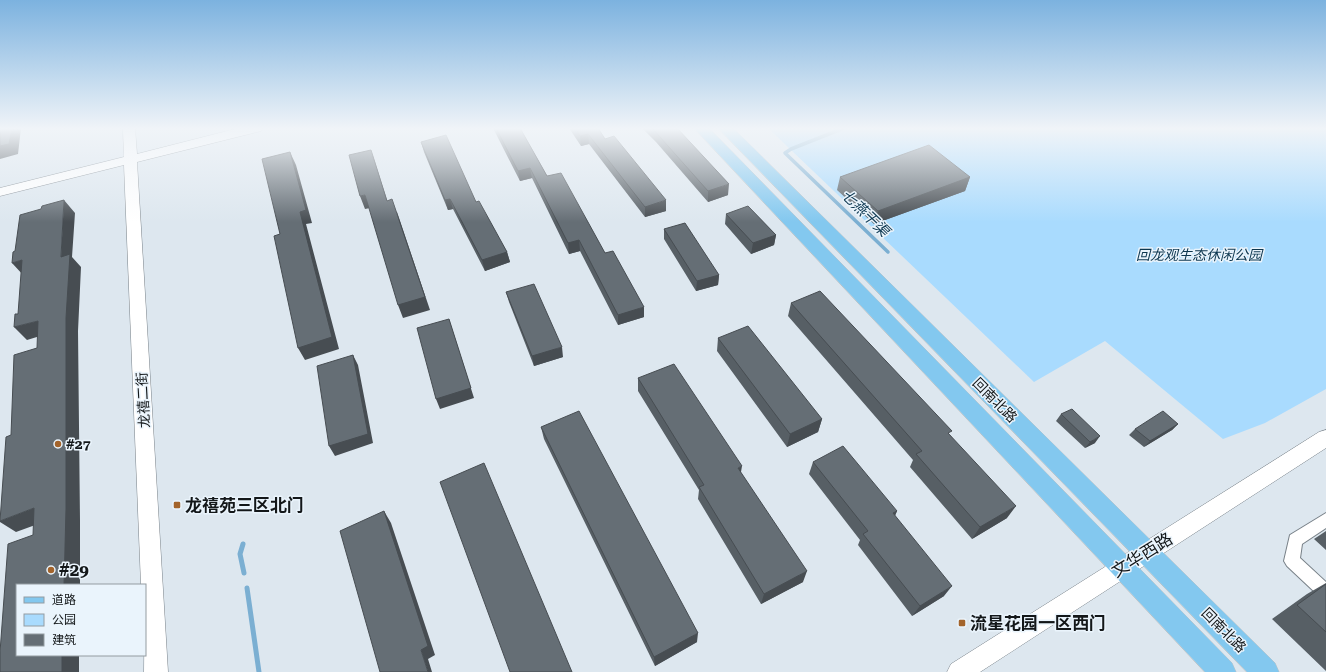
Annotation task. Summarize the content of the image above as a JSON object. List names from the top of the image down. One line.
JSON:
{"streets":{"main road":["回南北路"],"street":["龙禧二街","文华西路"]},"crossings":[["回南北路","文华西路"]],"water":["七燕干渠"],"parks":["回龙观生态休闲公园"],"places":{"other":["#27","#29"],"transit":["龙禧苑三区北门","流星花园一区西门"]},"legend":["道路","公园","建筑"]}
